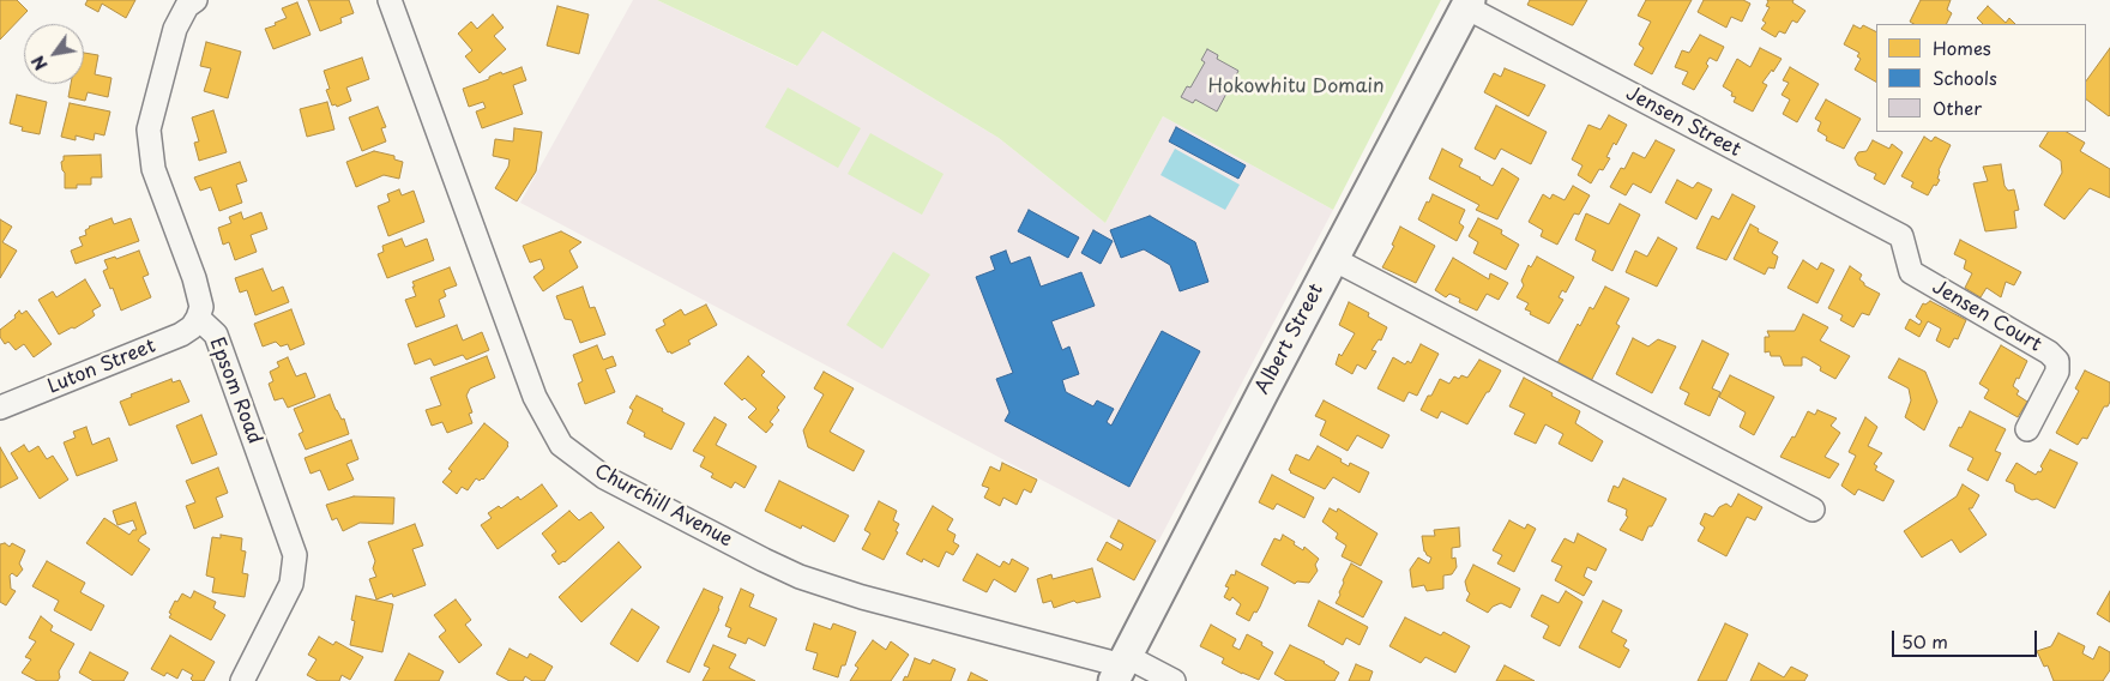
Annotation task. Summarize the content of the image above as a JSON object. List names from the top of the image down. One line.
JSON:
{"streets":{"main road":["Albert Street"],"street":["Jensen Street","Jensen Court","Luton Street","Epsom Road","Churchill Avenue"]},"crossings":[["Jensen Street","Jensen Court"],["Jensen Street","Albert Street"],["Albert Street","Churchill Avenue"],["Luton Street","Epsom Road"]],"parks":["Hokowhitu Domain"],"legend":["Homes","Schools","Other"],"scale_bar":"50 m","north":"bottom left"}
